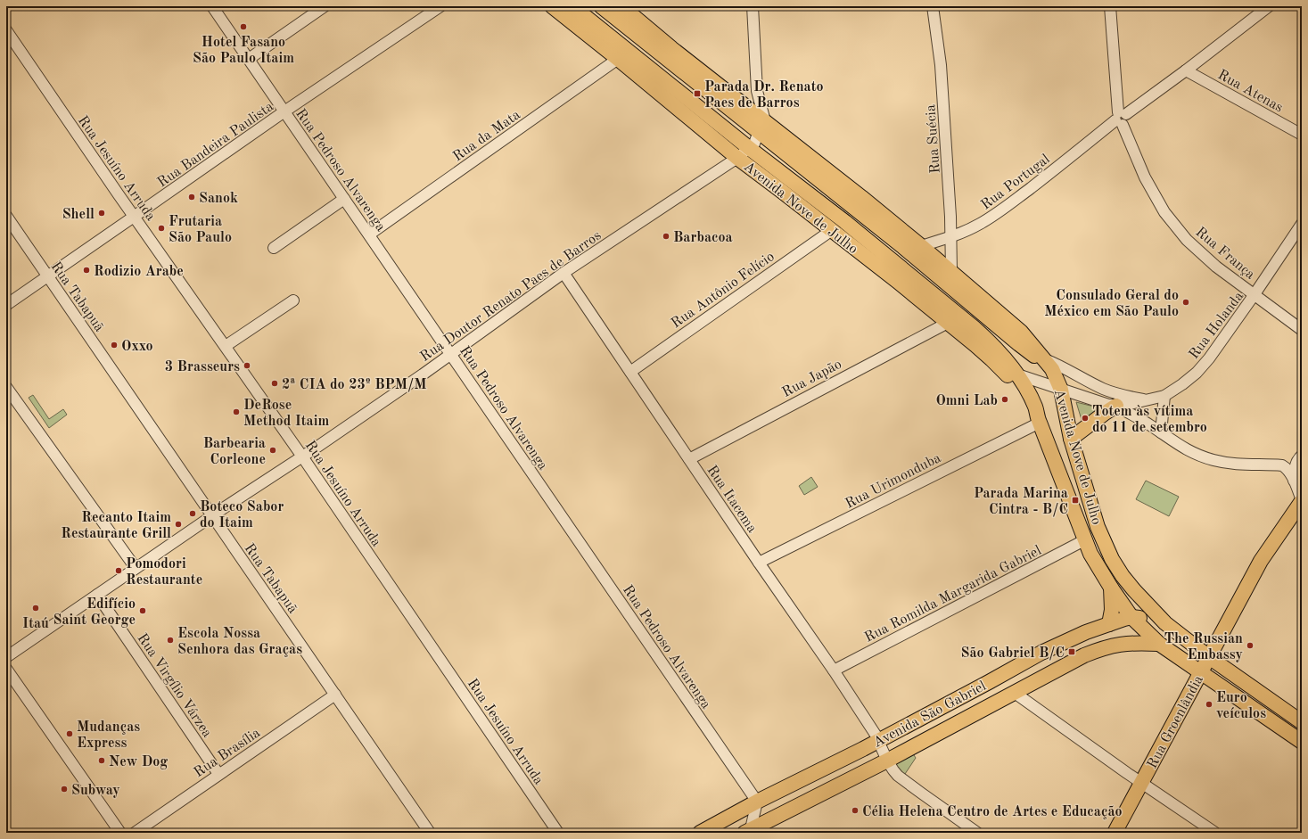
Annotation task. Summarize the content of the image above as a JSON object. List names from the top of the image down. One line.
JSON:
{"streets":{"main road":["Avenida Nove de Julho","Avenida São Gabriel","Rua Groenlândia"],"street":["Rua Atenas","Rua da Mata","Rua Suécia","Rua Bandeira Paulista","Rua Jesuíno Arruda","Rua Pedroso Alvarenga","Rua Portugal","Rua França","Rua Antônio Felício","Rua Doutor Renato Paes de Barros","Rua Tabapuã","Rua Holanda","Rua Japão","Rua Urimonduba","Rua Itacema","Rua Romilda Margarida Gabriel","Rua Virgílio Várzea","Rua Brasília"]},"crossings":[["Rua Atenas","Rua Portugal"],["Rua da Mata","Rua Pedroso Alvarenga"],["Rua da Mata","Avenida Nove de Julho"],["Rua Suécia","Rua Portugal"],["Rua Suécia","Avenida Nove de Julho"],["Rua Bandeira Paulista","Rua Jesuíno Arruda"],["Rua Bandeira Paulista","Rua Pedroso Alvarenga"],["Rua Bandeira Paulista","Rua Tabapuã"],["Rua Jesuíno Arruda","Rua Doutor Renato Paes de Barros"],["Rua Pedroso Alvarenga","Rua Doutor Renato Paes de Barros"],["Rua Pedroso Alvarenga","Avenida São Gabriel"],["Rua Portugal","Avenida Nove de Julho"],["Rua Portugal","Rua França"],["Avenida Nove de Julho","Rua Antônio Felício"],["Avenida Nove de Julho","Rua Doutor Renato Paes de Barros"],["Avenida Nove de Julho","Rua Japão"],["Avenida Nove de Julho","Rua Urimonduba"],["Avenida Nove de Julho","Rua Romilda Margarida Gabriel"],["Avenida Nove de Julho","Avenida São Gabriel"],["Avenida Nove de Julho","Rua Groenlândia"],["Rua França","Rua Holanda"],["Rua Antônio Felício","Rua Itacema"],["Rua Doutor Renato Paes de Barros","Rua Tabapuã"],["Rua Doutor Renato Paes de Barros","Rua Itacema"],["Rua Doutor Renato Paes de Barros","Rua Virgílio Várzea"],["Rua Tabapuã","Rua Brasília"],["Rua Japão","Rua Itacema"],["Rua Urimonduba","Rua Itacema"],["Rua Itacema","Rua Romilda Margarida Gabriel"],["Rua Itacema","Avenida São Gabriel"],["Rua Virgílio Várzea","Rua Brasília"]],"places":{"other":["Hotel Fasano São Paulo Itaim","Sanok","Shell","Frutaria São Paulo","Barbacoa","Rodizio Arabe","Consulado Geral do México em São Paulo","Oxxo","3 Brasseurs","2ª CIA do 23º BPM/M","Omni Lab","DeRose Method Itaim","Totem às vítima do 11 de setembro","Barbearia Corleone","Boteco Sabor do Itaim","Recanto Itaim Restaurante Grill","Pomodori Restaurante","Itaú","Edifício Saint George","Escola Nossa Senhora das Graças","The Russian Embassy","Euro veículos","Mudanças Express","New Dog","Subway","Célia Helena Centro de Artes e Educação"],"transit":["Parada Dr. Renato Paes de Barros","Parada Marina Cintra - B/C","São Gabriel B/C"]}}
